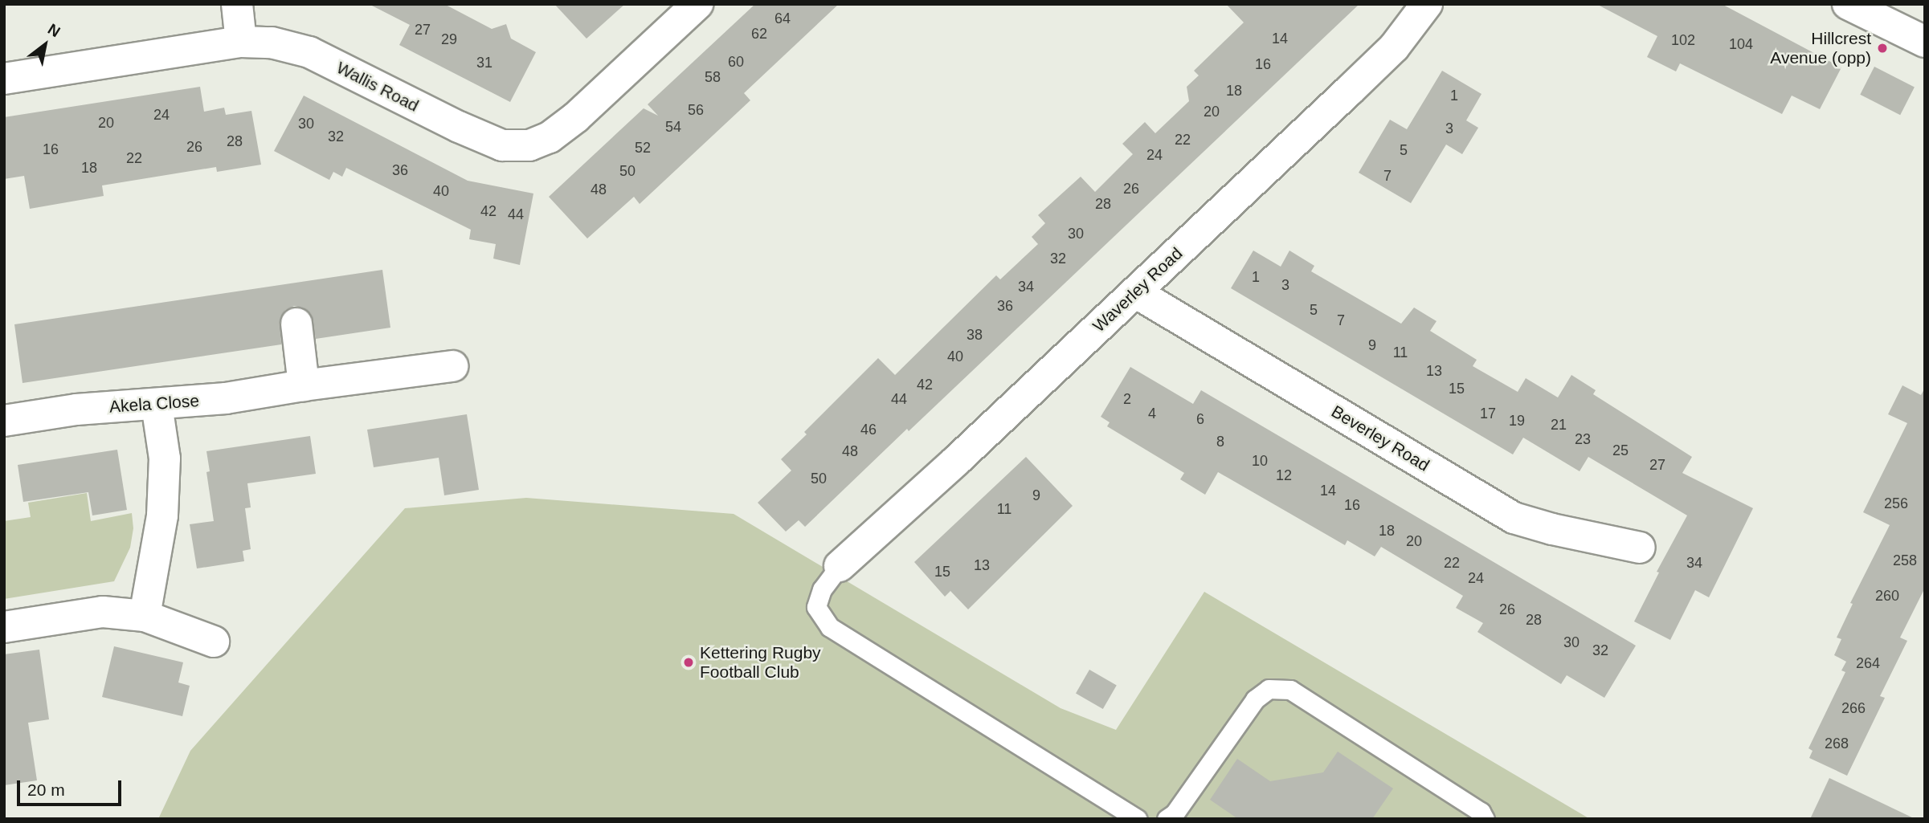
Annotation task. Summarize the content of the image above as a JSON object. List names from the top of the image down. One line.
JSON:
{"streets":{"street":["Wallis Road","Waverley Road","Akela Close","Beverley Road"]},"crossings":[["Waverley Road","Beverley Road"]],"places":["Hillcrest Avenue (opp)","Kettering Rugby Football Club"],"house_numbers":["64","27","62","14","29","102","104","60","31","16","58","18","1","56","20","24","20","30","54","3","32","22","28","26","52","16","5","24","22","18","36","50","7","26","48","40","28","42","44","30","32","1","3","34","36","5","7","38","9","11","40","13","42","15","44","2","4","17","6","19","21","46","23","8","25","48","10","27","12","50","14","9","256","16","11","18","20","258","22","34","13","15","24","260","26","28","30","32","264","266","268"],"scale_bar":"20 m","north":"top right"}
